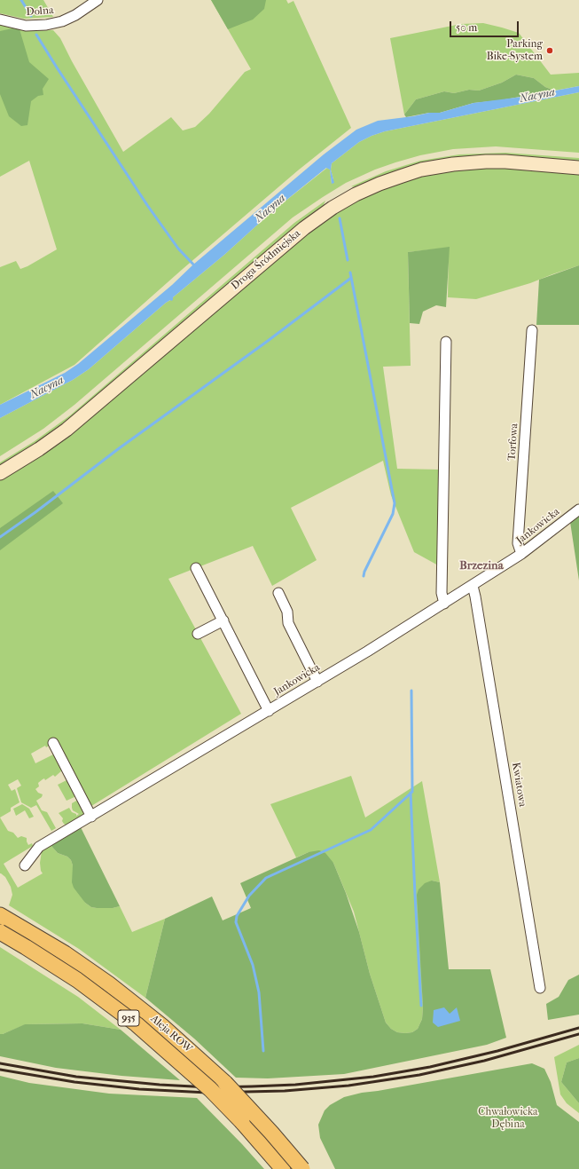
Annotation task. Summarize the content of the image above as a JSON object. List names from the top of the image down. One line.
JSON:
{"streets":{"main road":["Droga Śródmiejska","935","Aleja ROW"],"street":["Dolna","Torfowa","Jankowicka","Kwiatowa"]},"crossings":[["Torfowa","Jankowicka"],["Jankowicka","Kwiatowa"]],"districts":["Brzezina"],"water":["Nacyna"],"parks":["Chwałowicka Dębina"],"places":["Parking Bike-System"],"scale_bar":"50 m"}
